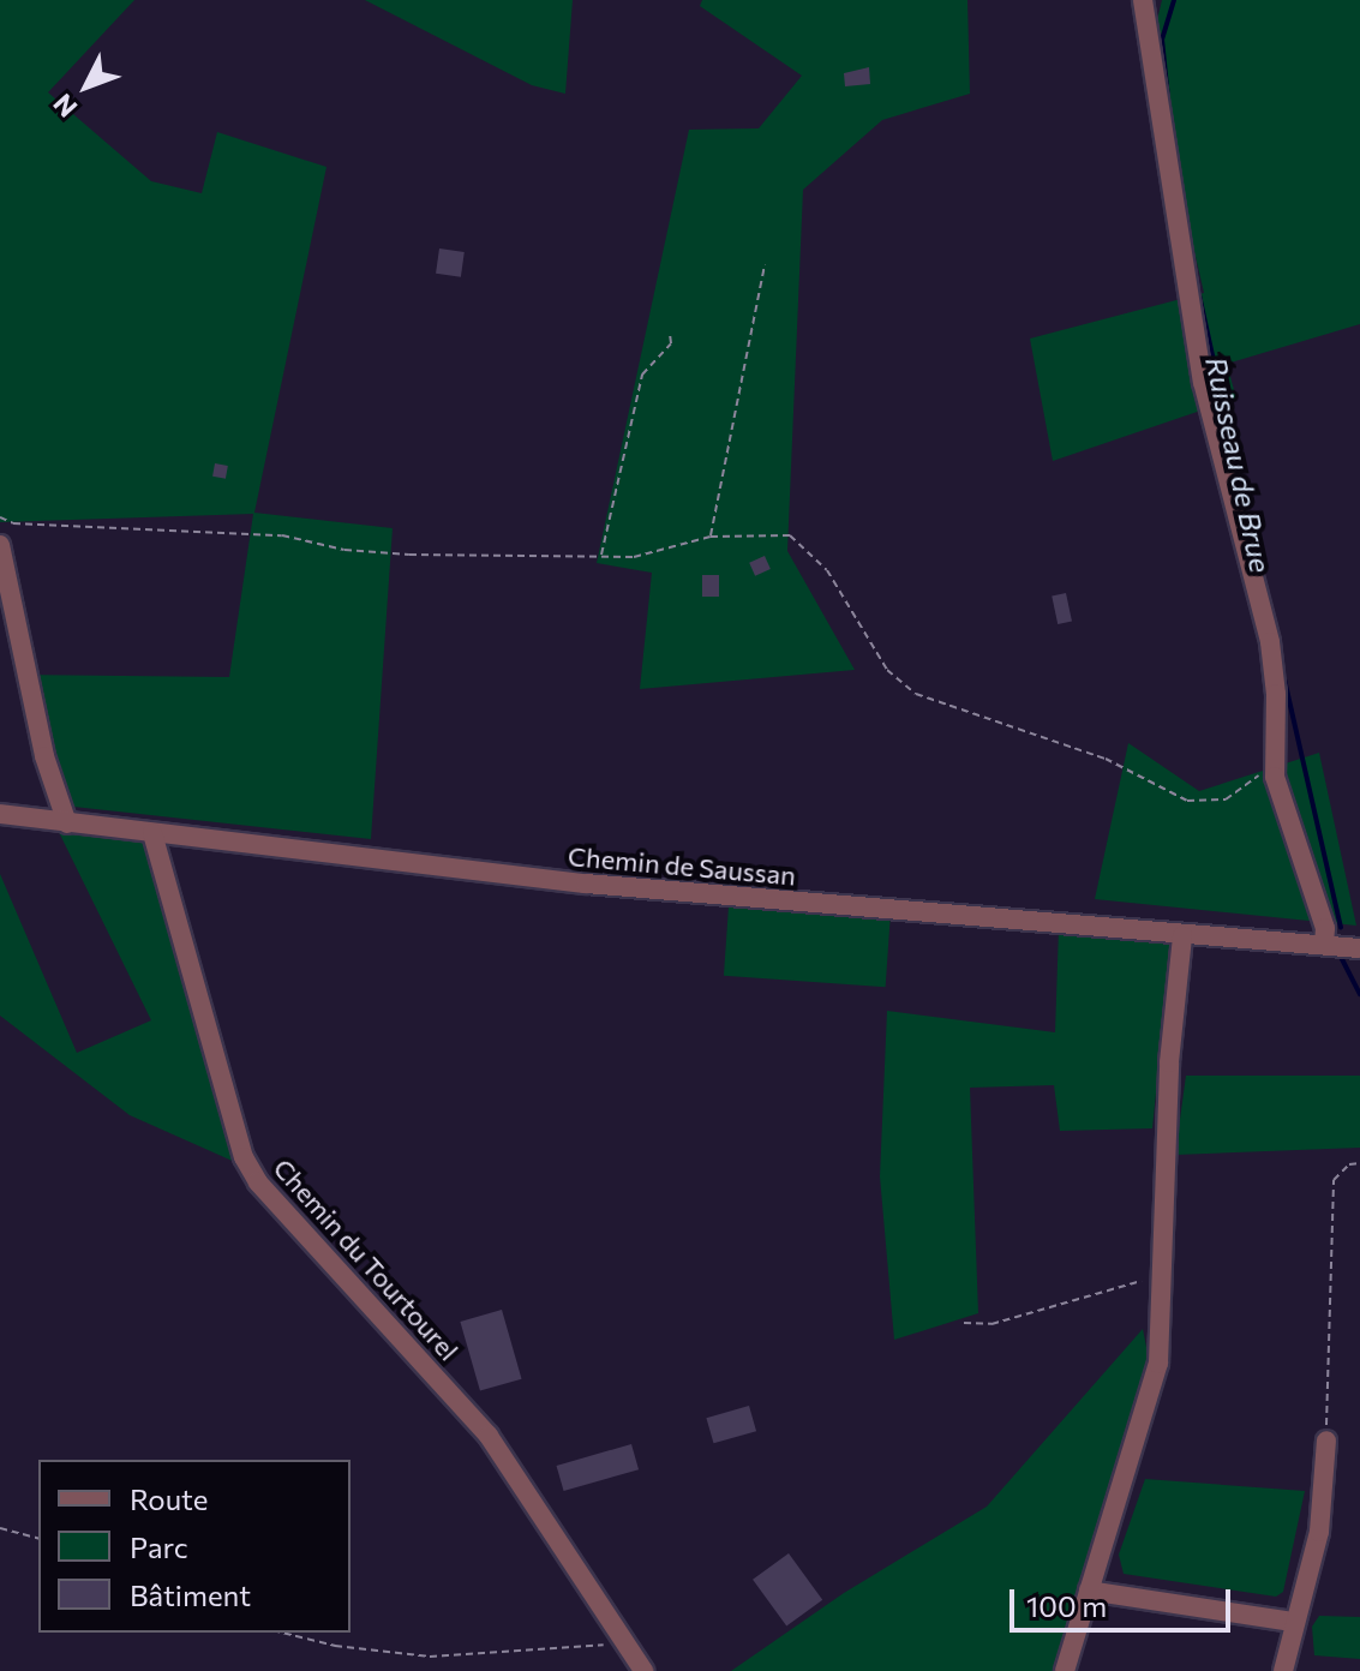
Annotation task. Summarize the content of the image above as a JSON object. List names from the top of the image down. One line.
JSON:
{"streets":{"street":["Chemin de Saussan","Chemin du Tourtourel"]},"crossings":[["Chemin de Saussan","Chemin du Tourtourel"]],"water":["Ruisseau de Brue"],"legend":["Route","Parc","Bâtiment"],"scale_bar":"100 m","north":"bottom left"}
